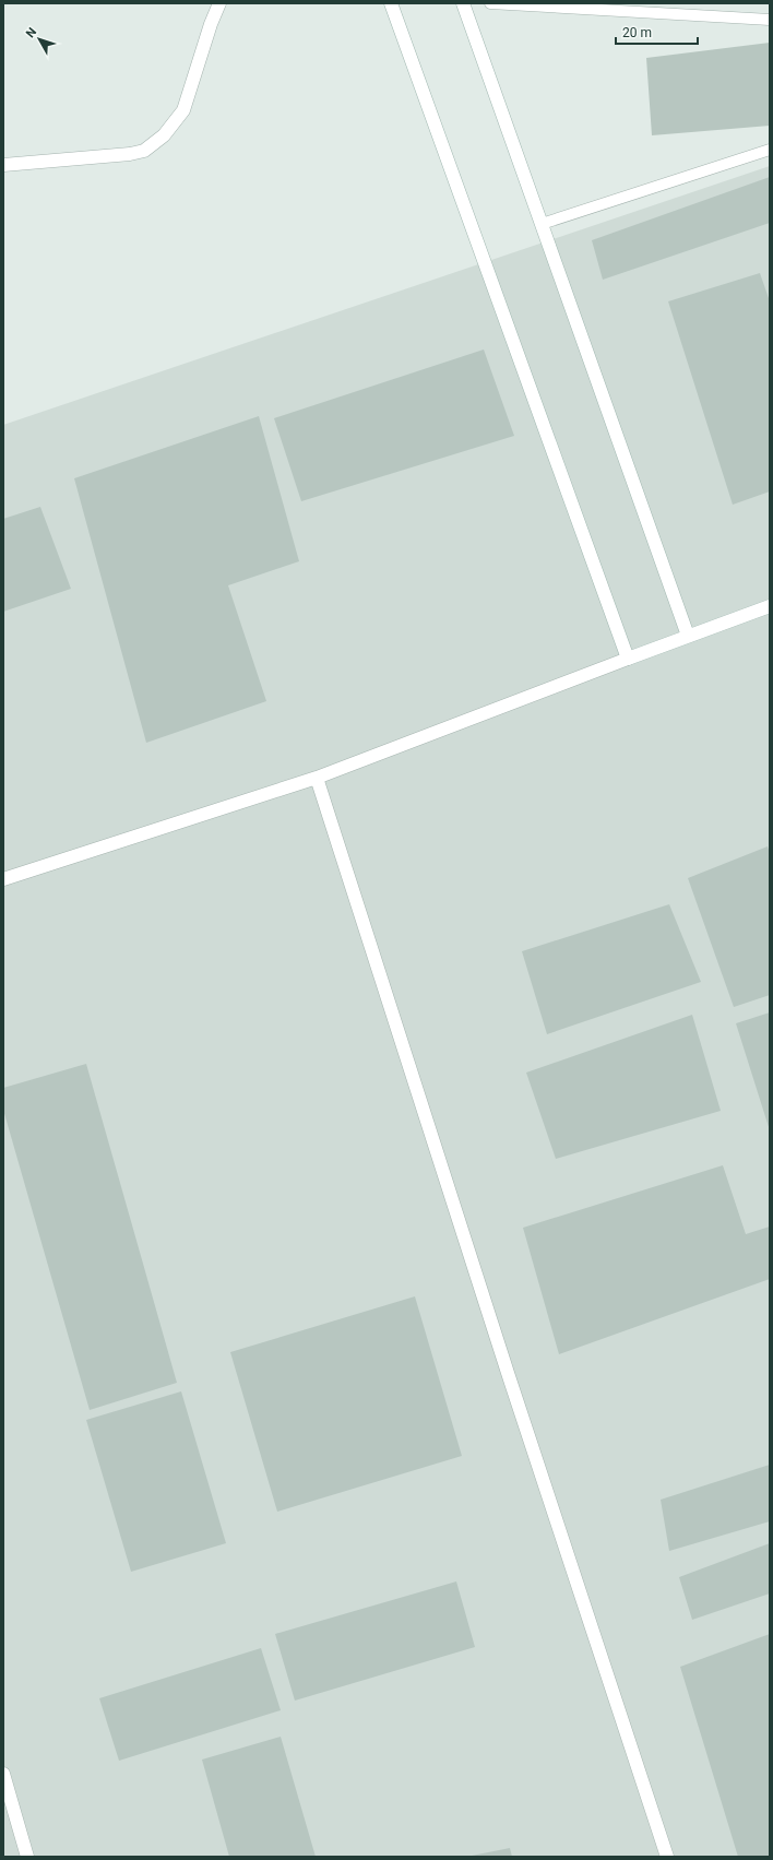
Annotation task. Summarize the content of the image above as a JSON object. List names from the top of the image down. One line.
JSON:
{"scale_bar":"20 m","north":"top left"}
